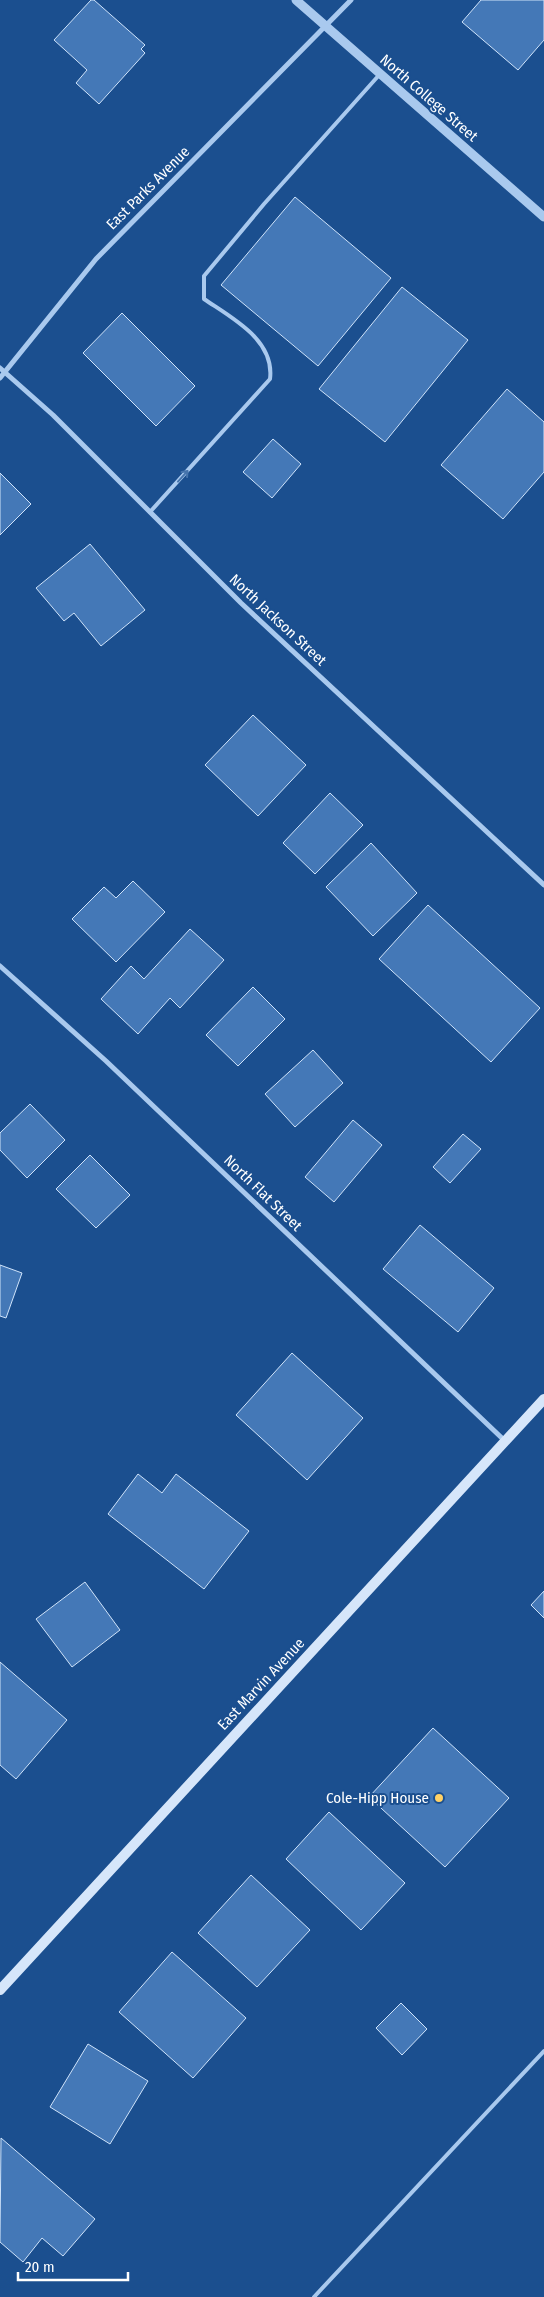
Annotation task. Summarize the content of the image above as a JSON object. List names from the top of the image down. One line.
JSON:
{"streets":{"main road":["East Marvin Avenue"],"street":["North College Street","East Parks Avenue","North Jackson Street","North Flat Street"]},"crossings":[["North College Street","East Parks Avenue"],["East Parks Avenue","North Jackson Street"],["North Flat Street","East Marvin Avenue"]],"places":["Cole-Hipp House"],"scale_bar":"20 m"}
